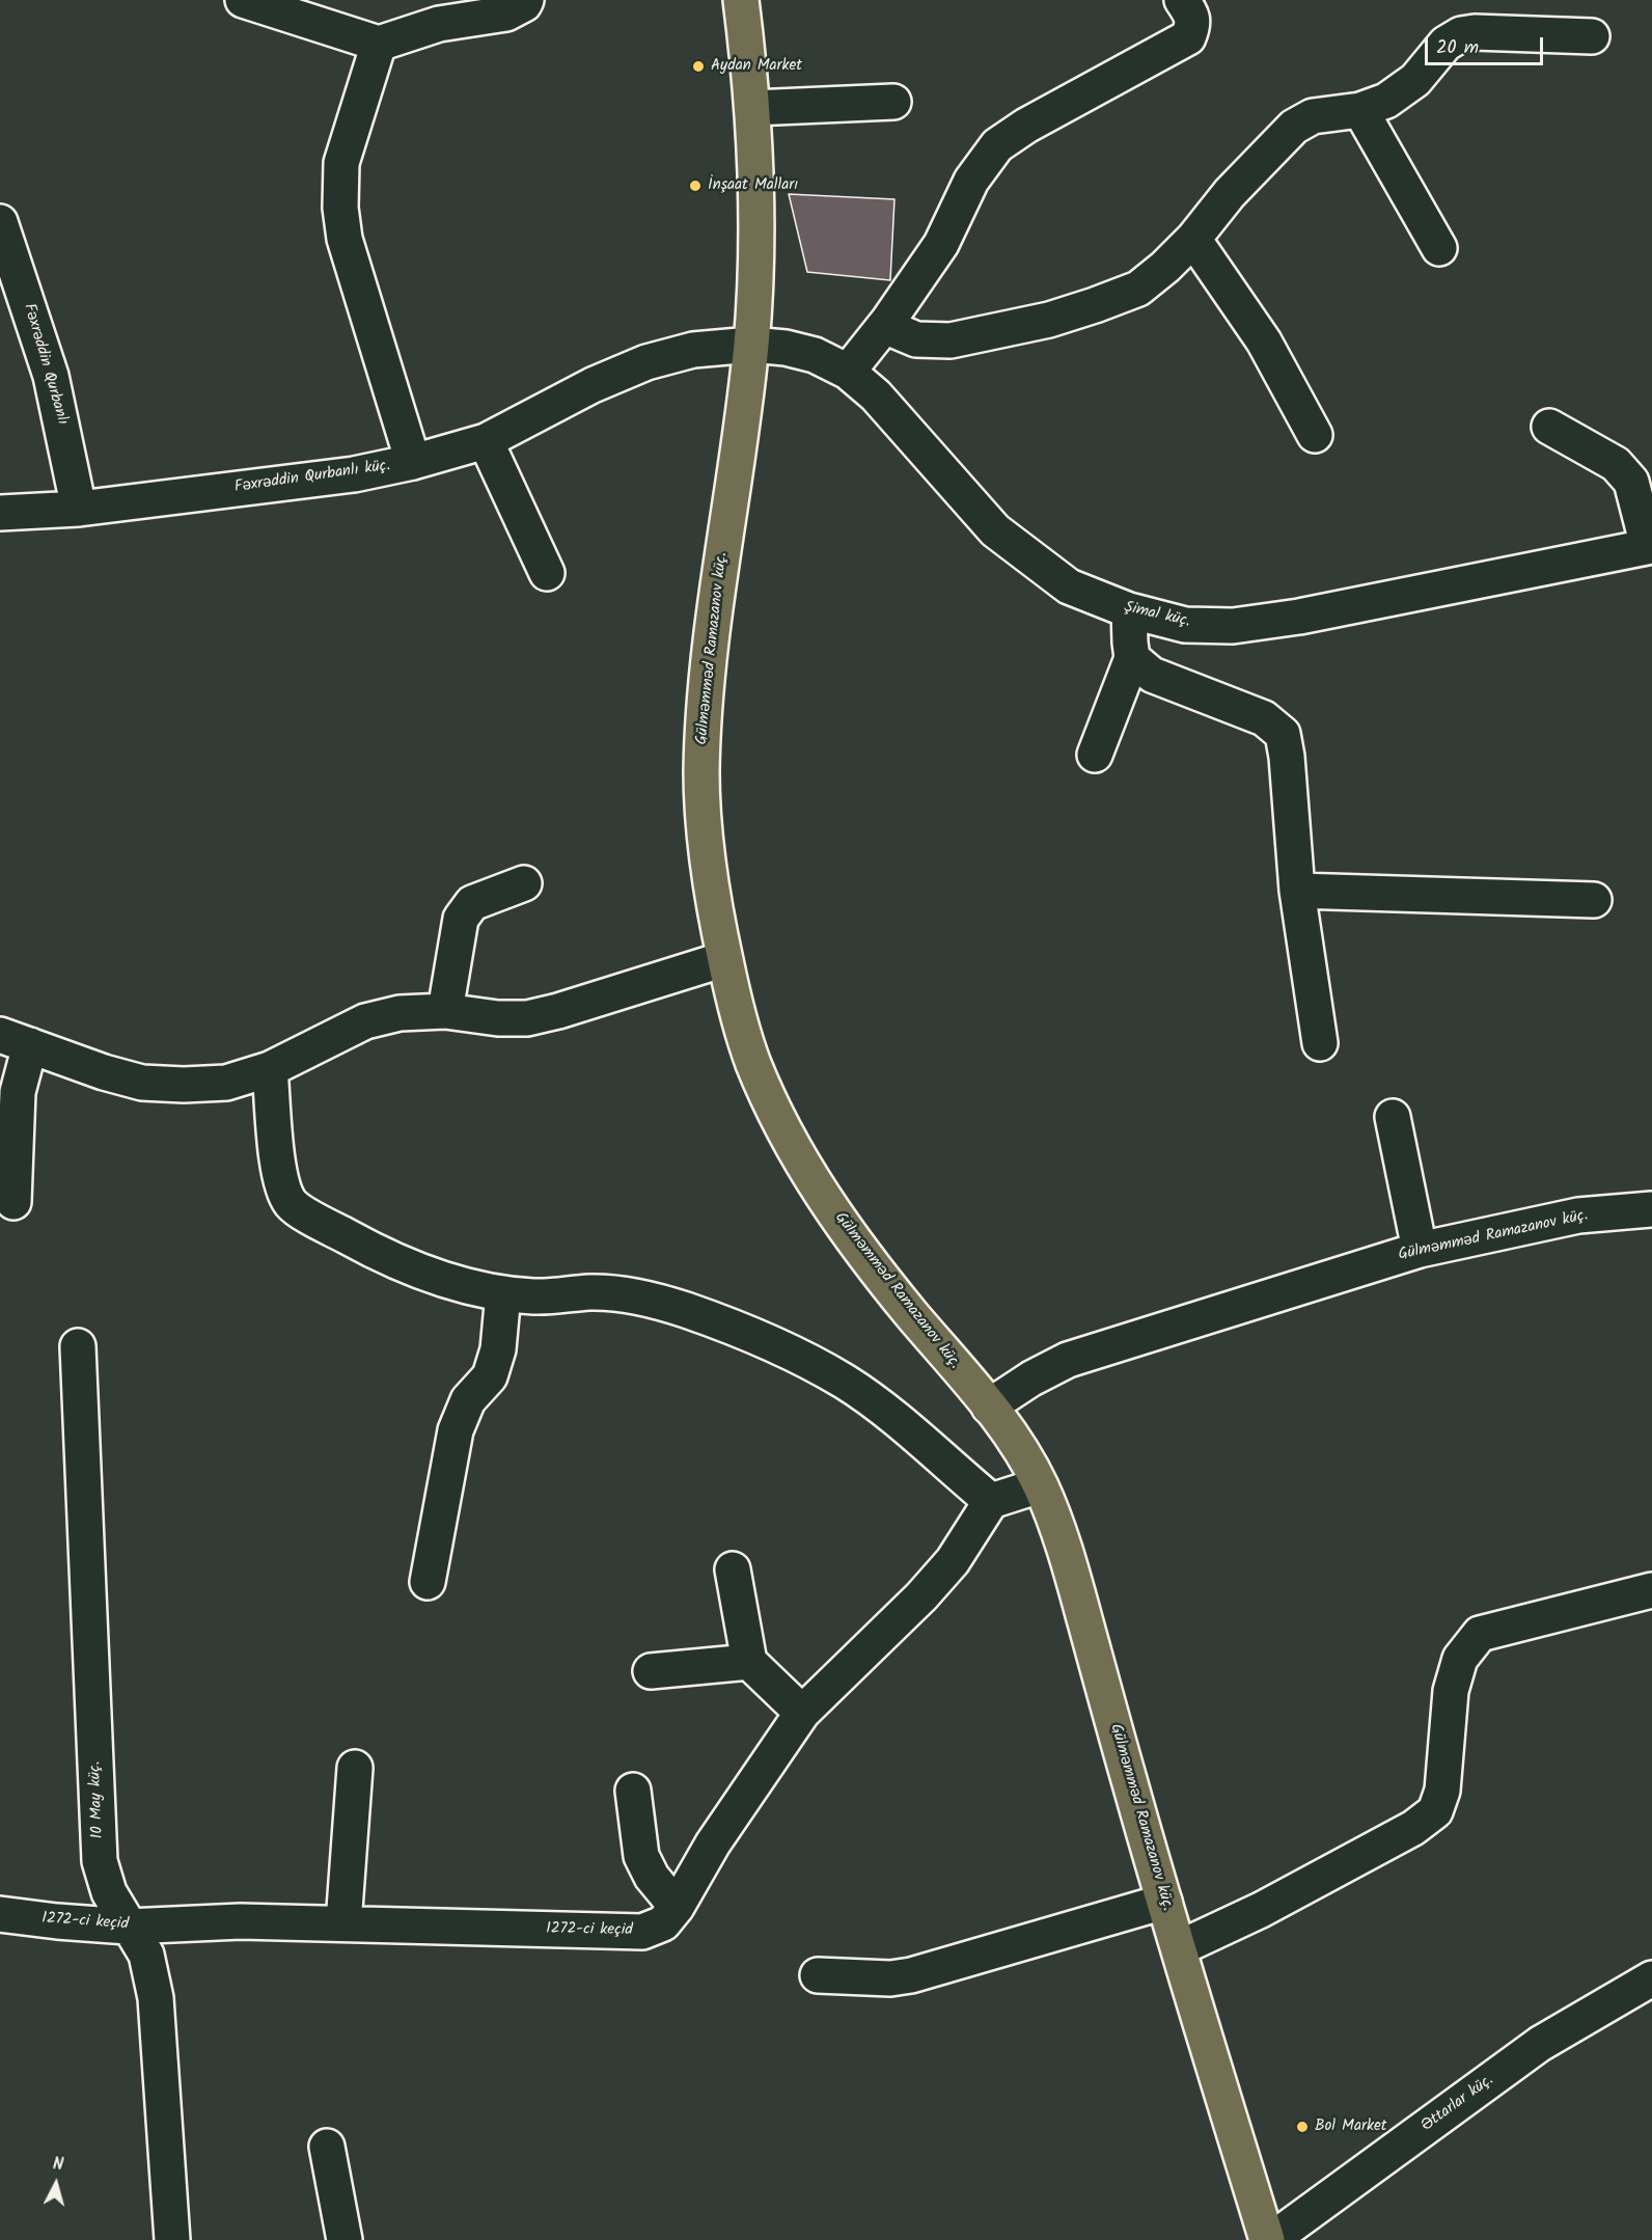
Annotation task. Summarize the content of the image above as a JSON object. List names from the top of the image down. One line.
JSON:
{"streets":{"main road":["Gülməmməd Ramazanov küç."],"street":["Fəxrəddin Qurbanlı","Fəxrəddin Qurbanlı küç.","Şimal küç.","10 May küç.","1272-ci keçid","Əttarlar küç."]},"crossings":[["Fəxrəddin Qurbanlı","Fəxrəddin Qurbanlı küç."],["Fəxrəddin Qurbanlı küç.","Şimal küç."],["Fəxrəddin Qurbanlı küç.","Gülməmməd Ramazanov küç."],["Şimal küç.","Gülməmməd Ramazanov küç."],["10 May küç.","1272-ci keçid"]],"places":["Aydan Market","İnşaat Malları","Bol Market"],"scale_bar":"20 m","north":"top"}
